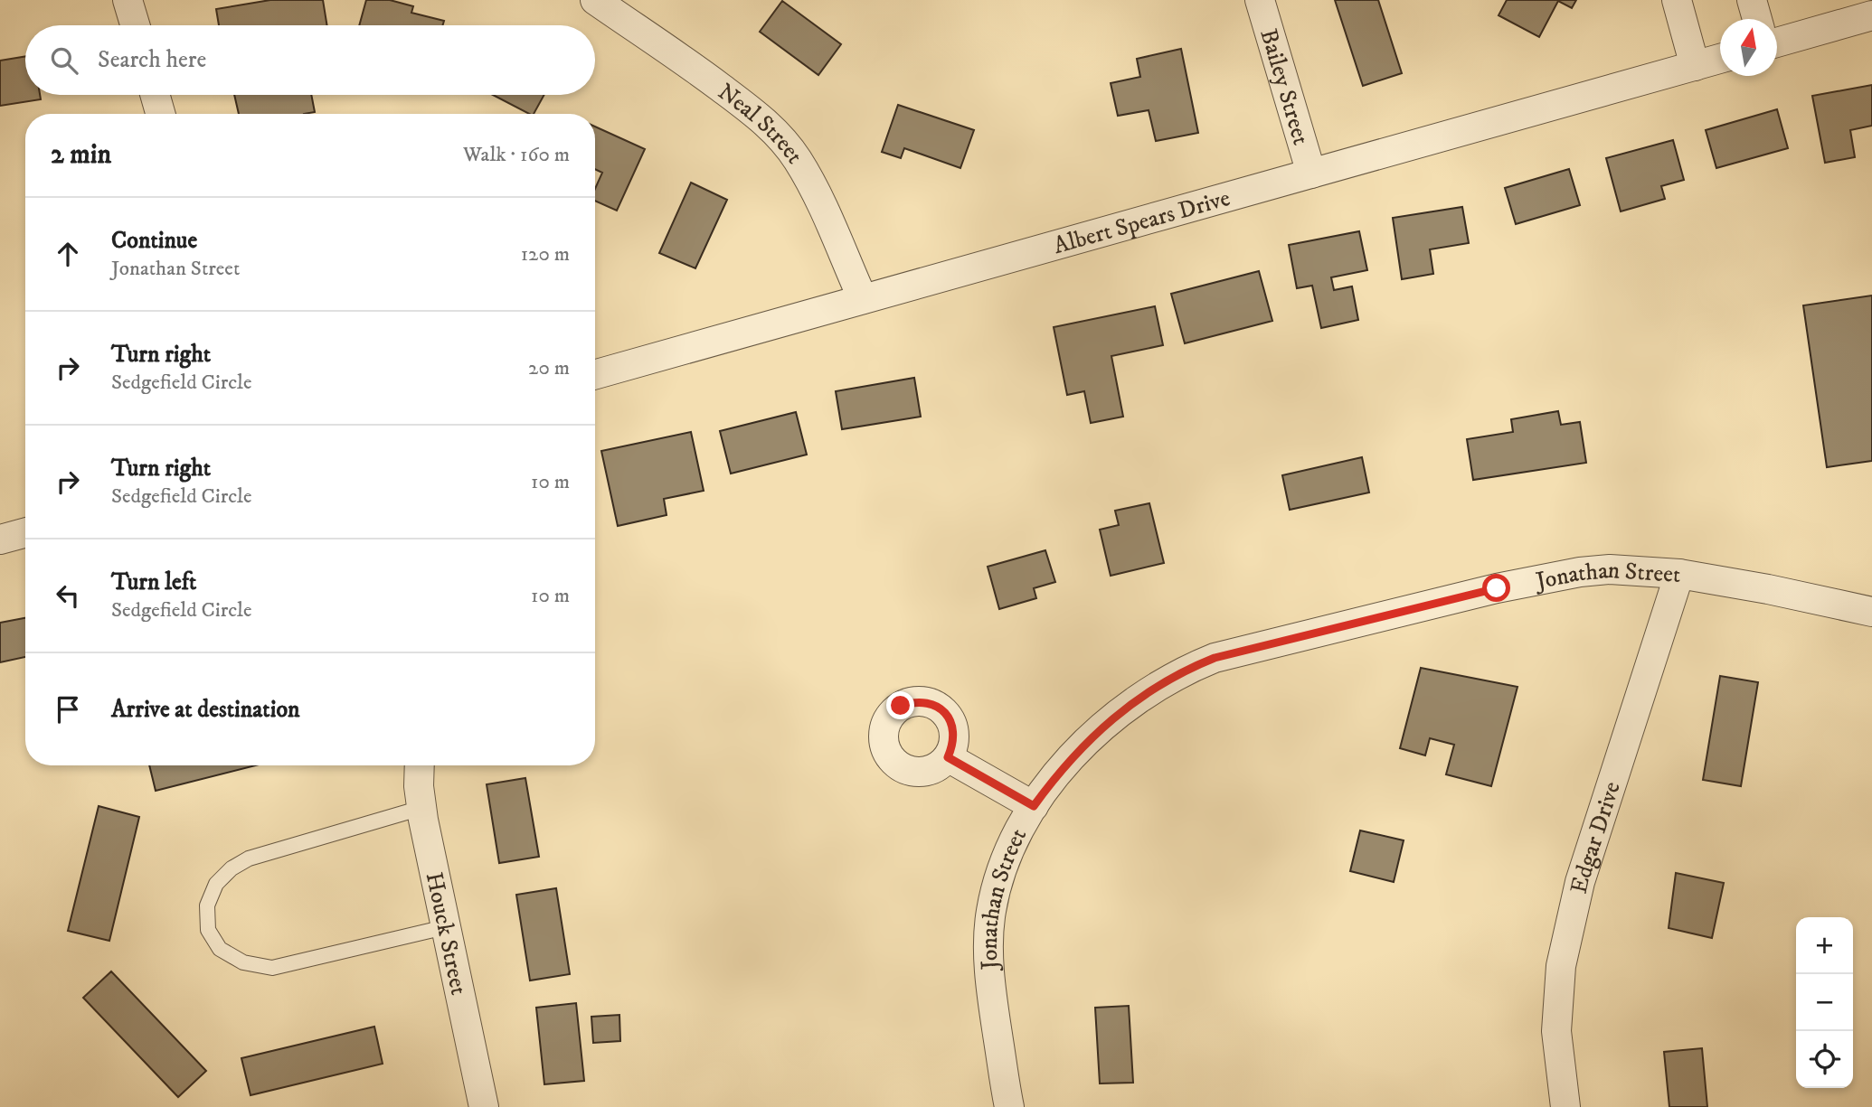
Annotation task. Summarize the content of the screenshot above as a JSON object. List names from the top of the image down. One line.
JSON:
{"streets":{"street":["Bailey Street","Neal Street","Albert Spears Drive","Jonathan Street","Edgar Drive","Houck Street"]},"crossings":[["Bailey Street","Albert Spears Drive"],["Neal Street","Albert Spears Drive"],["Jonathan Street","Edgar Drive"]],"north":"top","page":{"search":"Search here","heading":["2 min","Walk · 160 m"],"list":[["Continue","Jonathan Street","120 m"],["Turn right","Sedgefield Circle","20 m"],["Turn right","Sedgefield Circle","10 m"],["Turn left","Sedgefield Circle","10 m"],"Arrive at destination"],"map_buttons":["+","−"]}}
